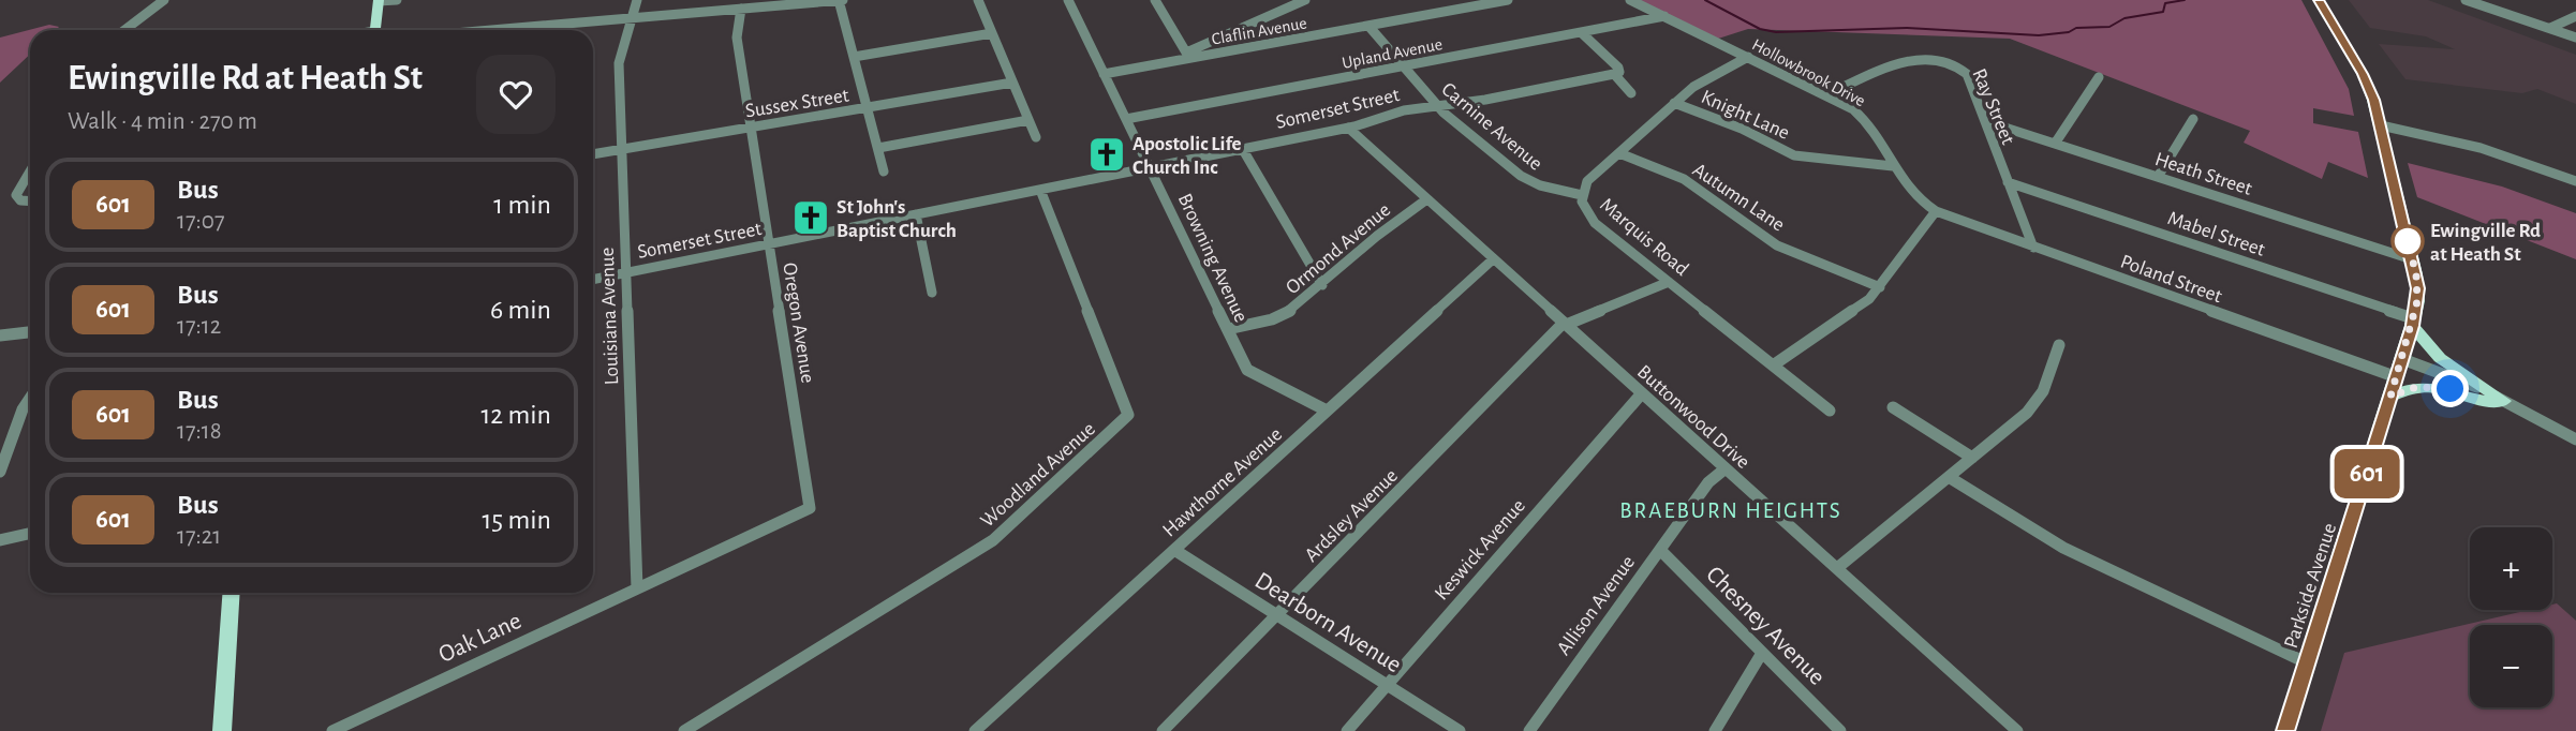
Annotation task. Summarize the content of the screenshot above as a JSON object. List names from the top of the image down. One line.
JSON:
{"streets":{"main road":["Parkside Avenue"],"street":["Claflin Avenue","Upland Avenue","Hollowbrook Drive","Sussex Street","Ray Street","Somerset Street","Knight Lane","Carnine Avenue","Heath Street","Autumn Lane","Mabel Street","Marquis Road","Ormond Avenue","Browning Avenue","Poland Street","Louisiana Avenue","Oregon Avenue","Buttonwood Drive","Woodland Avenue","Hawthorne Avenue","Ardsley Avenue","Keswick Avenue","Allison Avenue","Dearborn Avenue","Chesney Avenue","Oak Lane"]},"crossings":[["Claflin Avenue","Carnine Avenue"],["Claflin Avenue","Browning Avenue"],["Upland Avenue","Hollowbrook Drive"],["Upland Avenue","Carnine Avenue"],["Upland Avenue","Browning Avenue"],["Hollowbrook Drive","Ray Street"],["Hollowbrook Drive","Knight Lane"],["Hollowbrook Drive","Marquis Road"],["Hollowbrook Drive","Poland Street"],["Sussex Street","Louisiana Avenue"],["Sussex Street","Oregon Avenue"],["Ray Street","Heath Street"],["Ray Street","Mabel Street"],["Ray Street","Poland Street"],["Somerset Street","Carnine Avenue"],["Somerset Street","Browning Avenue"],["Somerset Street","Louisiana Avenue"],["Somerset Street","Oregon Avenue"],["Somerset Street","Buttonwood Drive"],["Somerset Street","Woodland Avenue"],["Knight Lane","Marquis Road"],["Carnine Avenue","Marquis Road"],["Heath Street","Parkside Avenue"],["Autumn Lane","Marquis Road"],["Mabel Street","Parkside Avenue"],["Ormond Avenue","Browning Avenue"],["Ormond Avenue","Buttonwood Drive"],["Browning Avenue","Hawthorne Avenue"],["Poland Street","Parkside Avenue"],["Louisiana Avenue","Oak Lane"],["Oregon Avenue","Oak Lane"],["Buttonwood Drive","Hawthorne Avenue"],["Buttonwood Drive","Ardsley Avenue"],["Buttonwood Drive","Keswick Avenue"],["Buttonwood Drive","Allison Avenue"],["Hawthorne Avenue","Dearborn Avenue"],["Ardsley Avenue","Dearborn Avenue"],["Keswick Avenue","Dearborn Avenue"],["Allison Avenue","Chesney Avenue"]],"districts":["BRAEBURN HEIGHTS"],"places":{"church":["Apostolic Life Church Inc","St John's Baptist Church"],"other":["Ewingville Rd at Heath St"]},"lines":["bus line 601"],"page":{"on_map":"601","heading":["Ewingville Rd at Heath St","Walk · 4 min · 270 m"],"list":[{"mark":"601","name":"Bus","note":"17:07","value":"1 min"},{"mark":"601","name":"Bus","note":"17:12","value":"6 min"},{"mark":"601","name":"Bus","note":"17:18","value":"12 min"},{"mark":"601","name":"Bus","note":"17:21","value":"15 min"}],"map_buttons":["+","−"]}}
